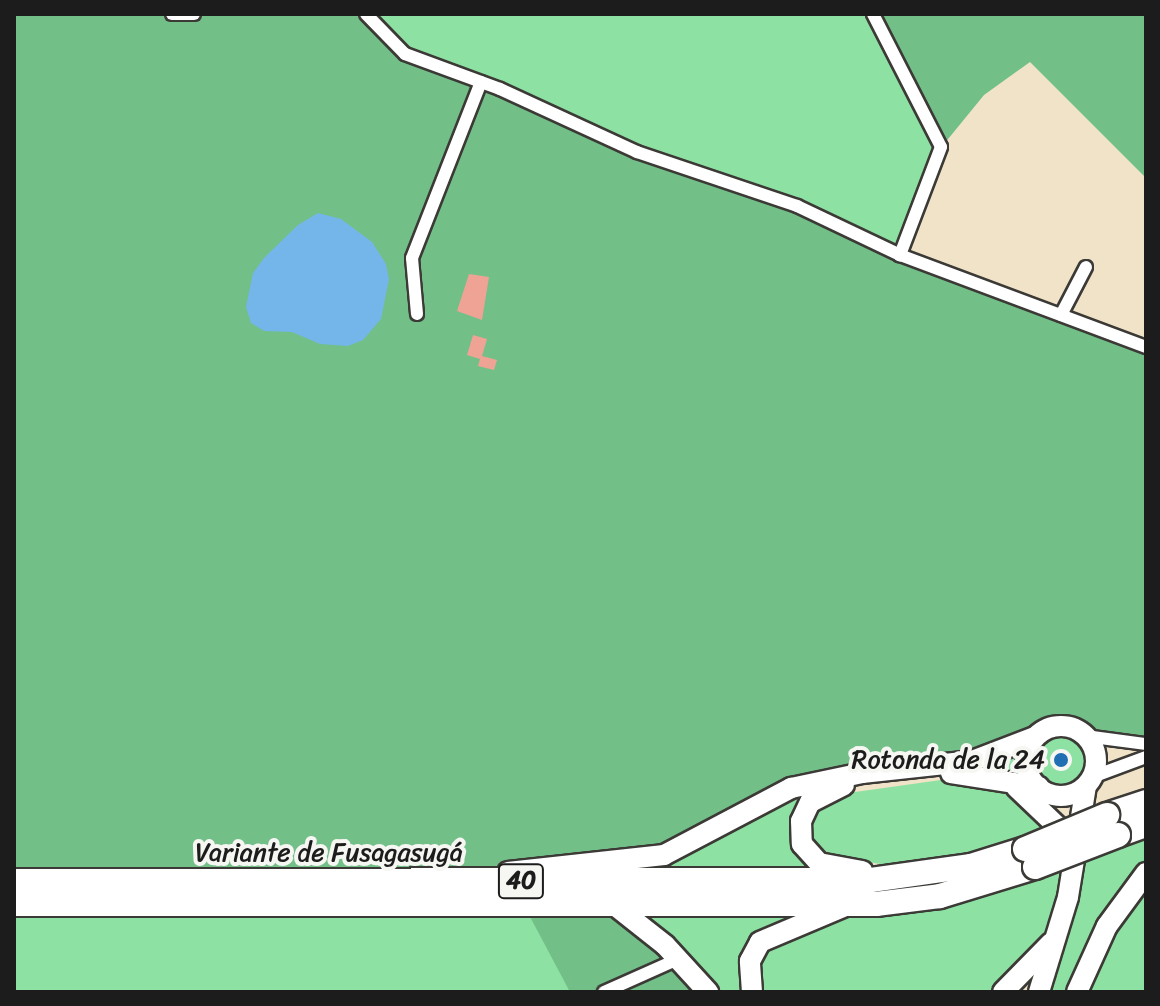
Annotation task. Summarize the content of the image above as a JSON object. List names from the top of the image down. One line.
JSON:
{"streets":{"highway":["Variante de Fusagasugá","40"]},"crossings":[["Variante de Fusagasugá","40"]],"places":["Rotonda de la 24"]}
